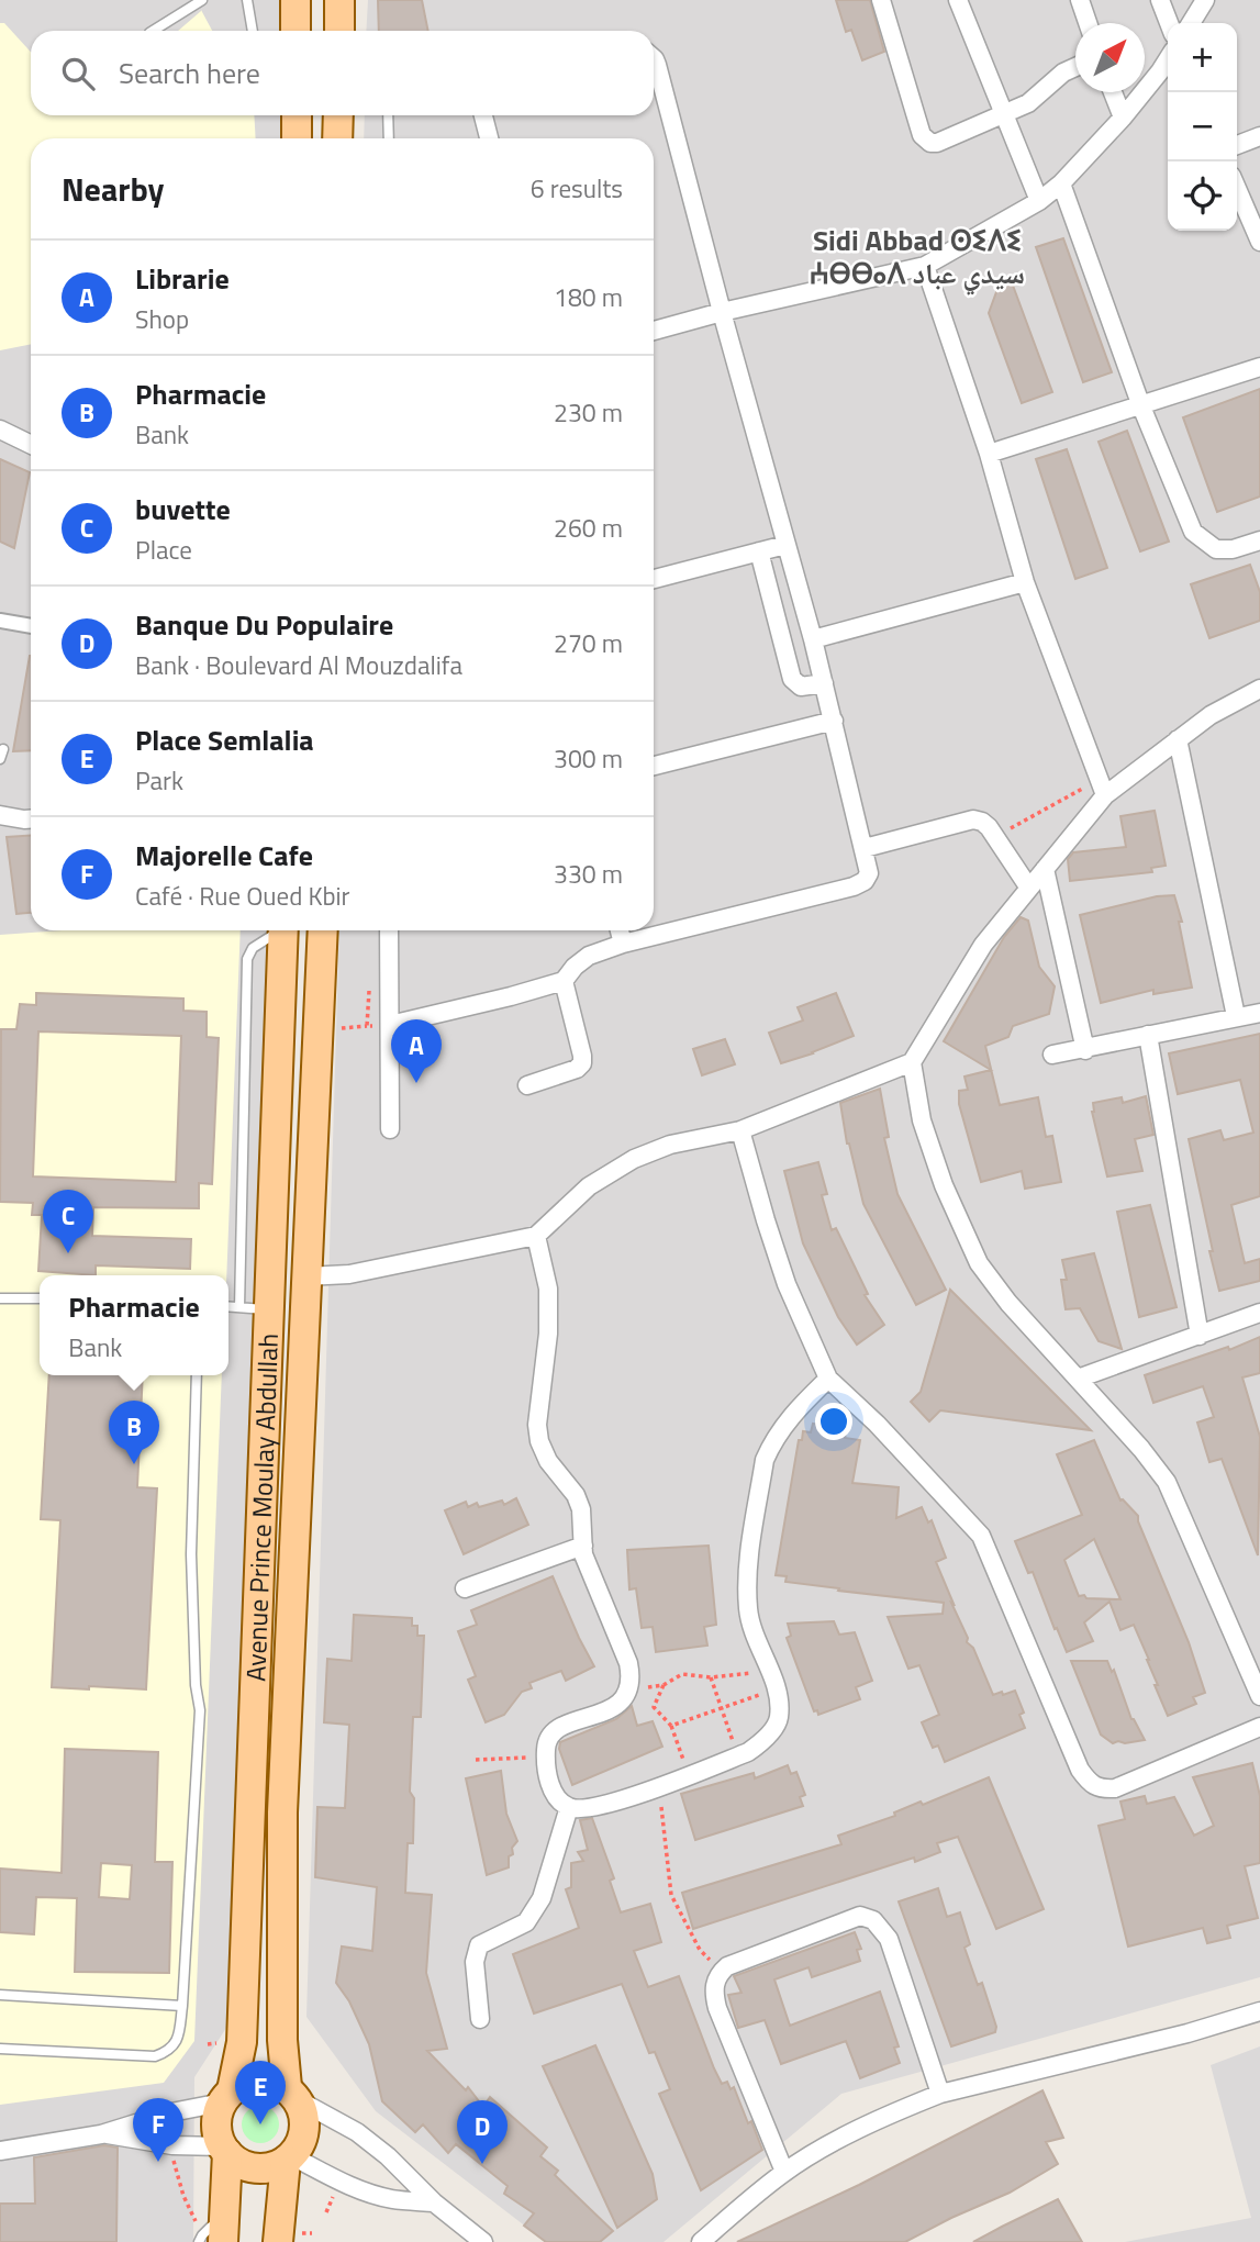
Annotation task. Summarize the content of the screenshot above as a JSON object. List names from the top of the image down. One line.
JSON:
{"streets":{"main road":["Avenue Prince Moulay Abdullah"]},"districts":["Sidi Abbad ⵙⵉⴷⵉ ⵄⴱⴱⴰⴷ سيدي عباد"],"north":"top right","page":{"map_buttons":["+","−"],"search":"Search here","heading":["Nearby","6 results"],"list":[{"mark":"A","name":"Librarie","note":"Shop","value":"180 m"},{"mark":"B","name":"Pharmacie","note":"Bank","value":"230 m"},{"mark":"C","name":"buvette","note":"Place","value":"260 m"},{"mark":"D","name":"Banque Du Populaire","note":"Bank · Boulevard Al Mouzdalifa","value":"270 m"},{"mark":"E","name":"Place Semlalia","note":"Park","value":"300 m"},{"mark":"F","name":"Majorelle Cafe","note":"Café · Rue Oued Kbir","value":"330 m"}],"pins":["A","C","B","E","F","D"],"popup":["Pharmacie","Bank"]}}
